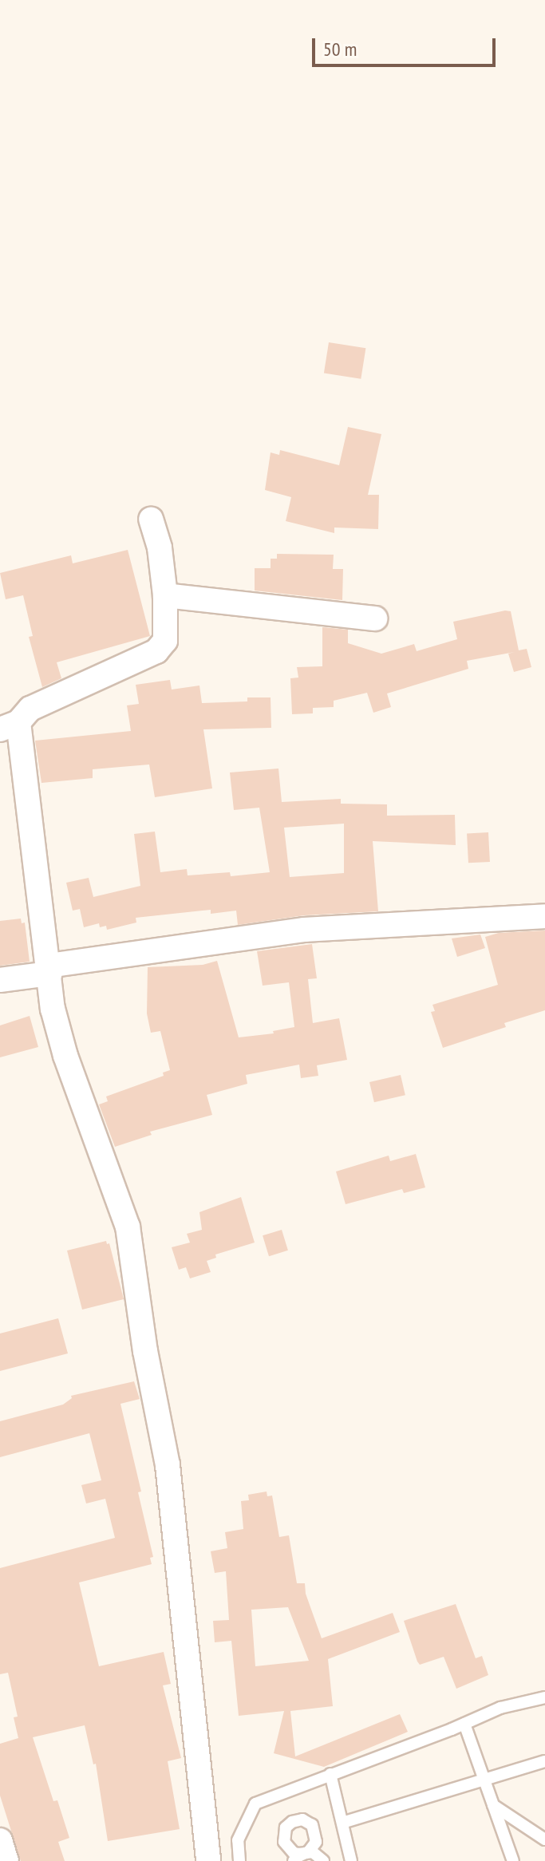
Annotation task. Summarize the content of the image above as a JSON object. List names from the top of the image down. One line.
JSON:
{"scale_bar":"50 m"}
